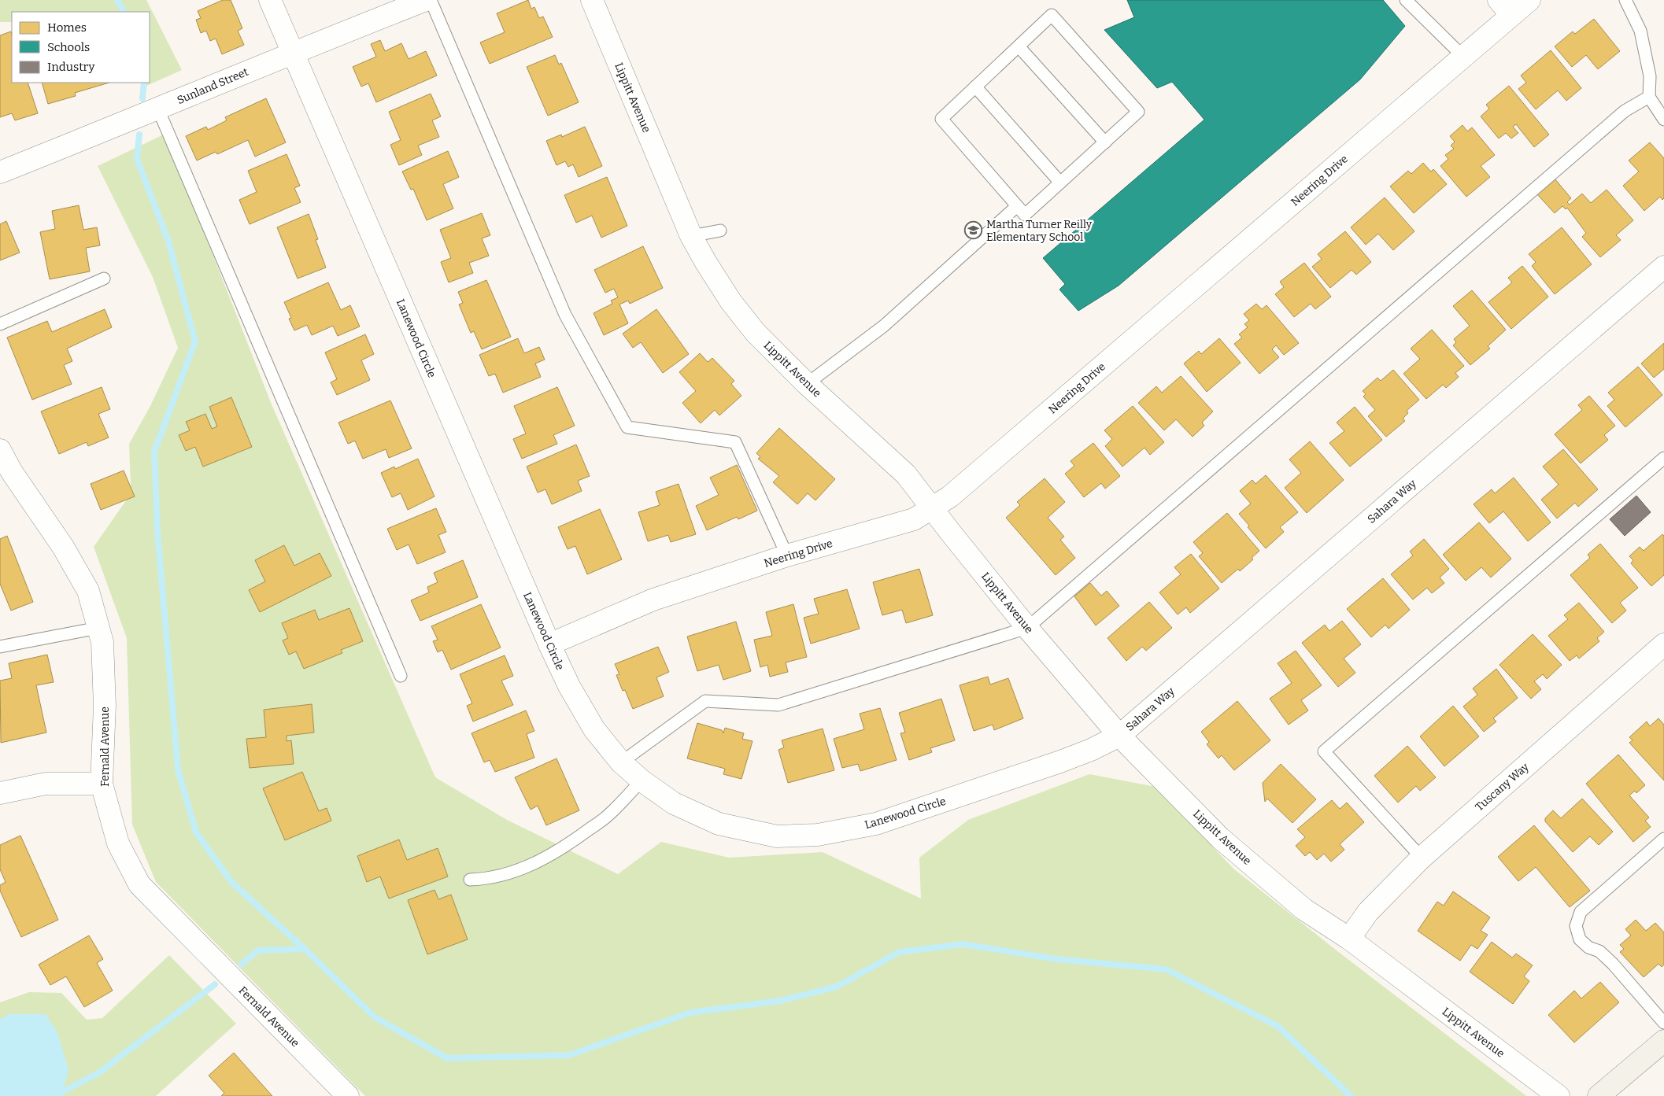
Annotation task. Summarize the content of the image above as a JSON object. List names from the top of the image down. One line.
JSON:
{"streets":{"street":["Sunland Street","Lippitt Avenue","Neering Drive","Lanewood Circle","Sahara Way","Fernald Avenue","Tuscany Way"]},"crossings":[["Sunland Street","Lanewood Circle"],["Lippitt Avenue","Neering Drive"],["Lippitt Avenue","Lanewood Circle"],["Lippitt Avenue","Sahara Way"],["Lippitt Avenue","Tuscany Way"],["Neering Drive","Lanewood Circle"],["Lanewood Circle","Sahara Way"]],"places":{"school or university":["Martha Turner Reilly Elementary School"]},"legend":["Homes","Schools","Industry"]}
